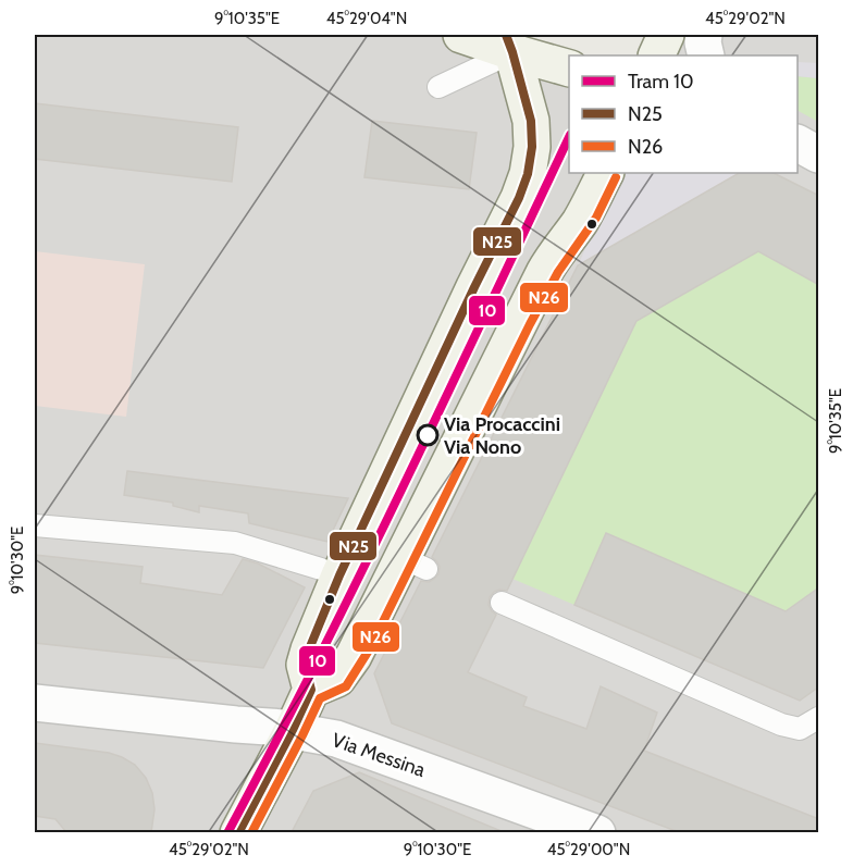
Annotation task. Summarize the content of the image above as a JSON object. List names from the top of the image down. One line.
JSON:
{"streets":{"street":["Via Messina"]},"places":["Via Procaccini Via Nono"],"lines":["transit line N25","tram line 10","transit line N26"],"legend":["Tram 10","N25","N26"],"coordinates":["9°10'35\"E","45°29'04\"N","45°29'02\"N","9°10'30\"E","45°29'00\"N"]}
